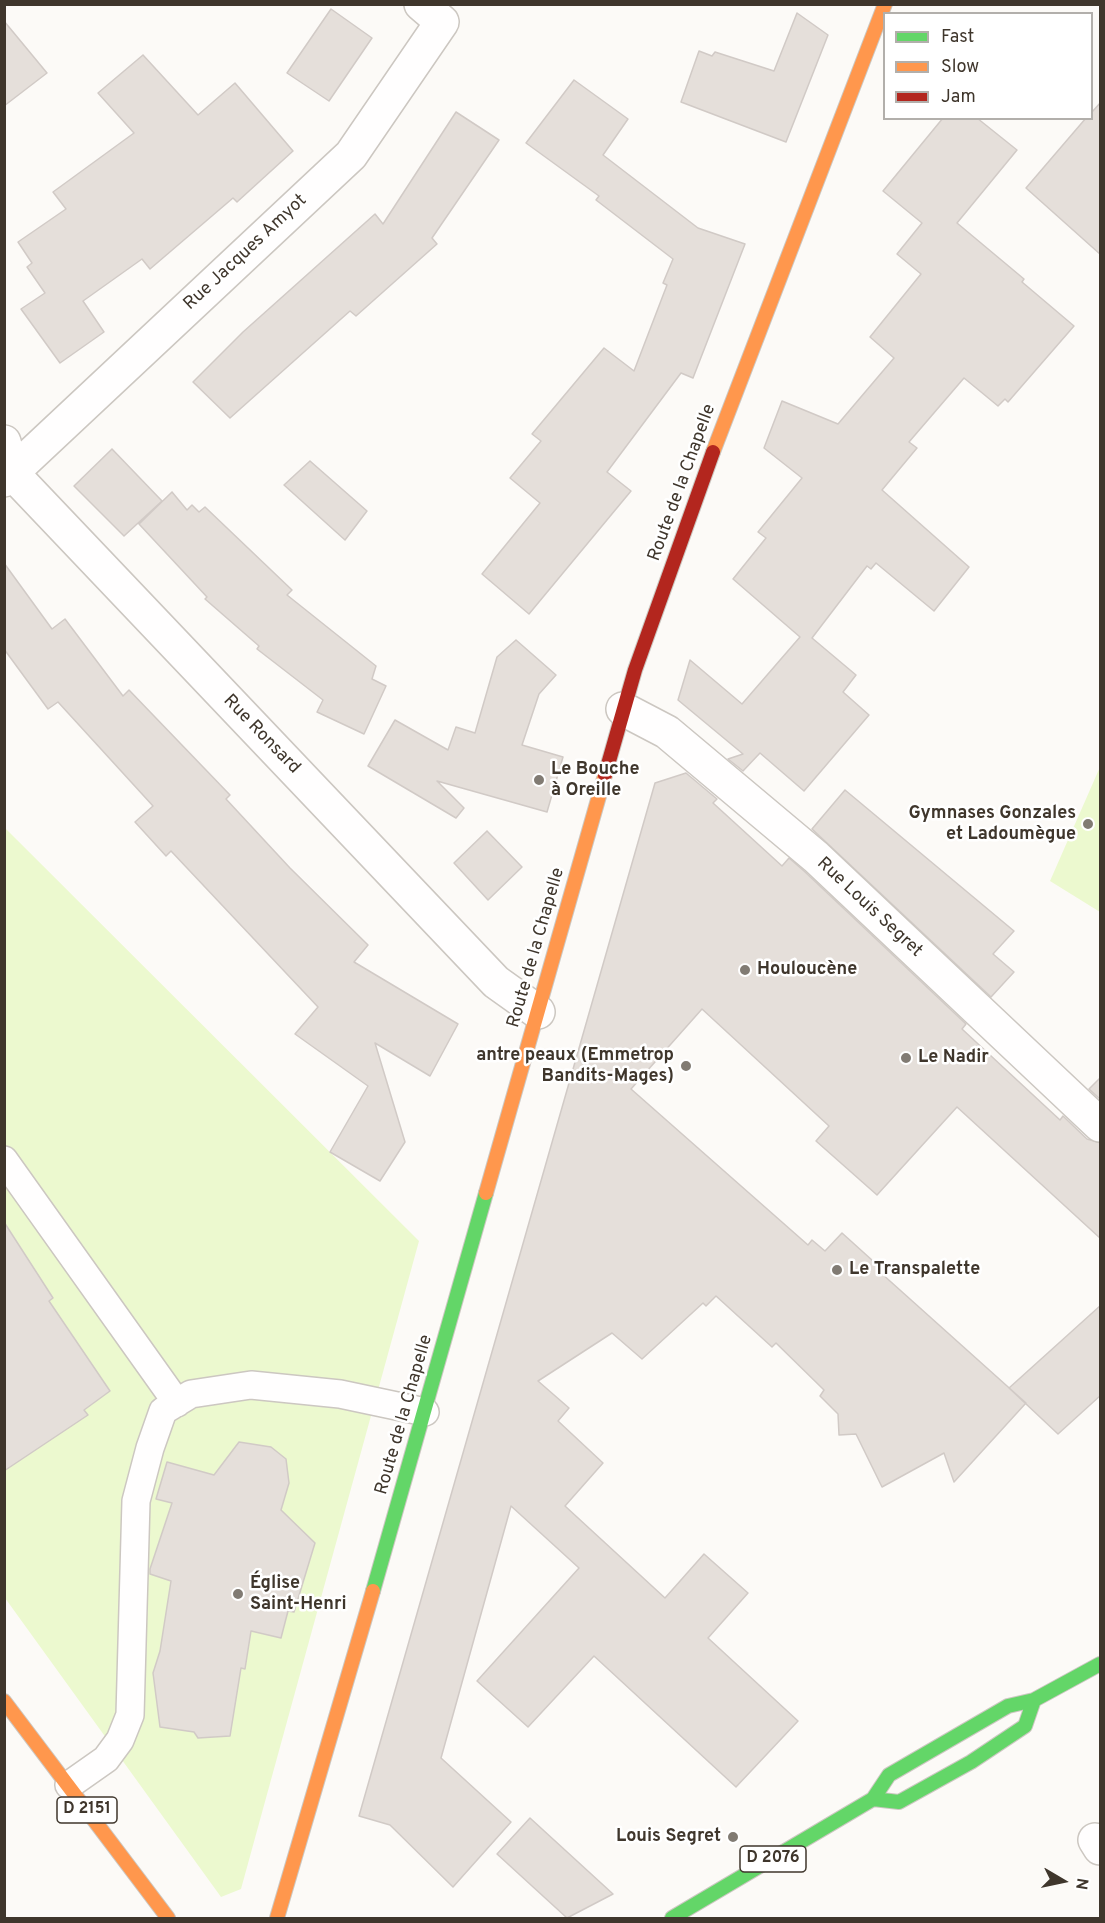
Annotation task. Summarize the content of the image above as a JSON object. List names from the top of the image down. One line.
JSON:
{"streets":{"main road":["Route de la Chapelle","D 2151","D 2076"],"street":["Rue Jacques Amyot","Rue Ronsard","Rue Louis Segret"]},"crossings":[["Rue Jacques Amyot","Rue Ronsard"],["Route de la Chapelle","Rue Ronsard"],["Route de la Chapelle","Rue Louis Segret"]],"places":["Le Bouche à Oreille","Gymnases Gonzales et Ladoumègue","Houloucène","Le Nadir","antre peaux (Emmetrop Bandits-Mages)","Le Transpalette","Église Saint-Henri","Louis Segret"],"legend":["Fast","Slow","Jam"],"north":"right"}
